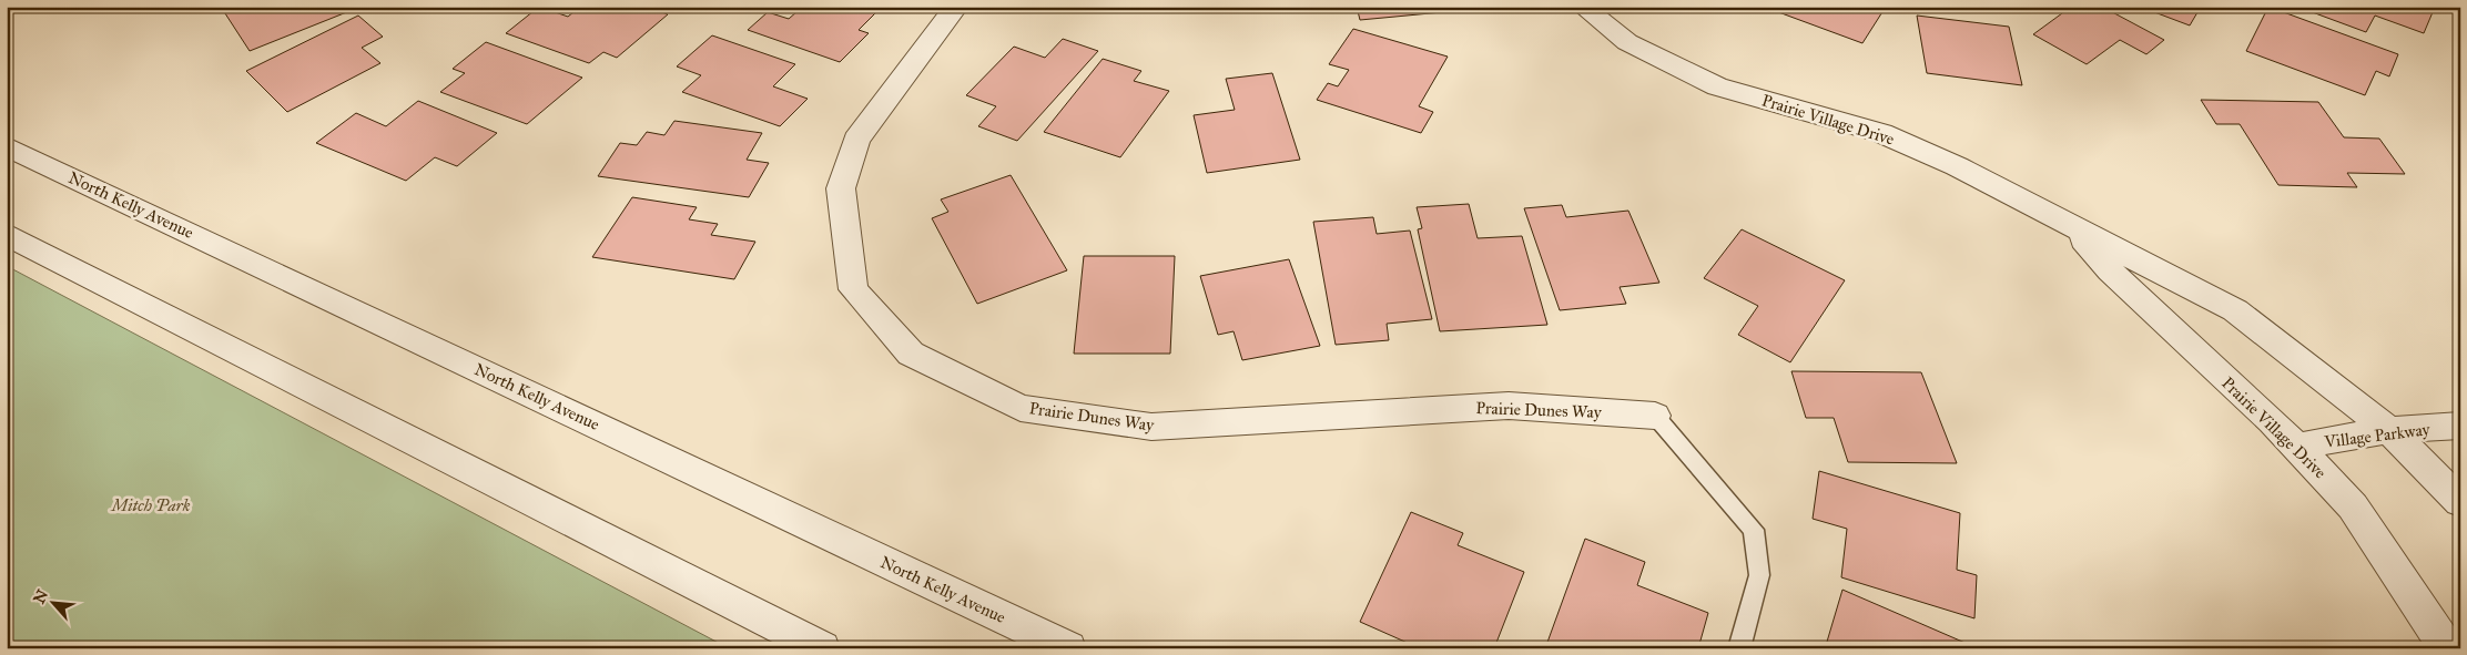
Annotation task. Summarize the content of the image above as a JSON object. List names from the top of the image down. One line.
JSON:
{"streets":{"street":["Prairie Village Drive","North Kelly Avenue","Prairie Dunes Way","Village Parkway"]},"crossings":[["Prairie Village Drive","Village Parkway"]],"parks":["Mitch Park"],"north":"top left"}
